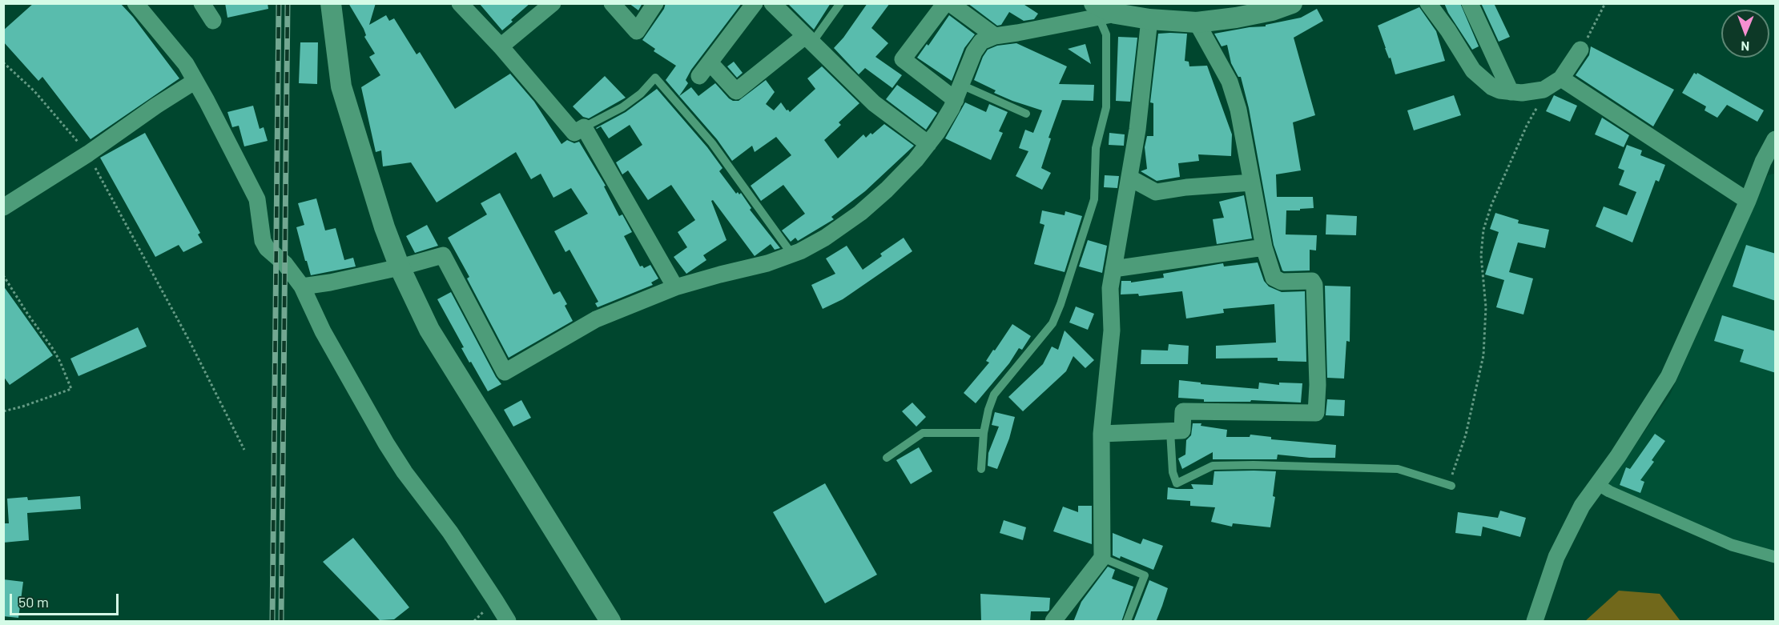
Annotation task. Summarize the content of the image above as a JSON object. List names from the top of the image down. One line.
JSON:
{"scale_bar":"50 m","north":"bottom"}
